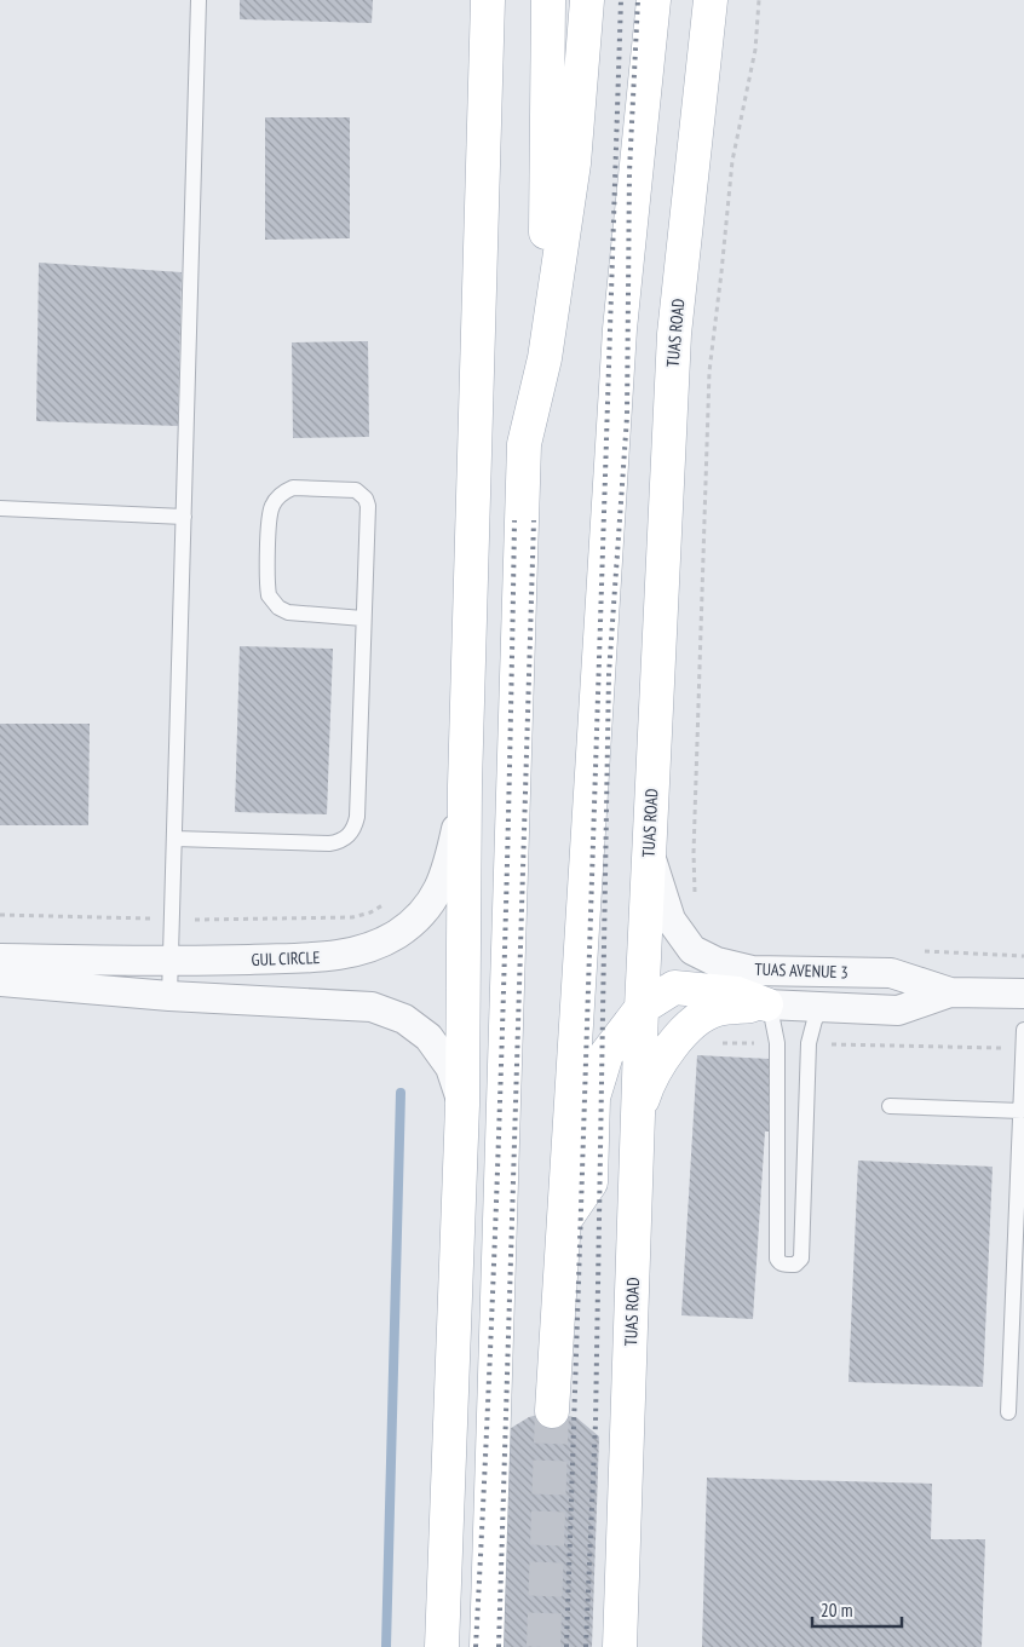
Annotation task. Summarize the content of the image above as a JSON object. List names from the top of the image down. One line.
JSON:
{"streets":{"main road":["TUAS ROAD"],"street":["GUL CIRCLE","TUAS AVENUE 3"]},"crossings":[["TUAS ROAD","TUAS AVENUE 3"]],"scale_bar":"20 m"}
